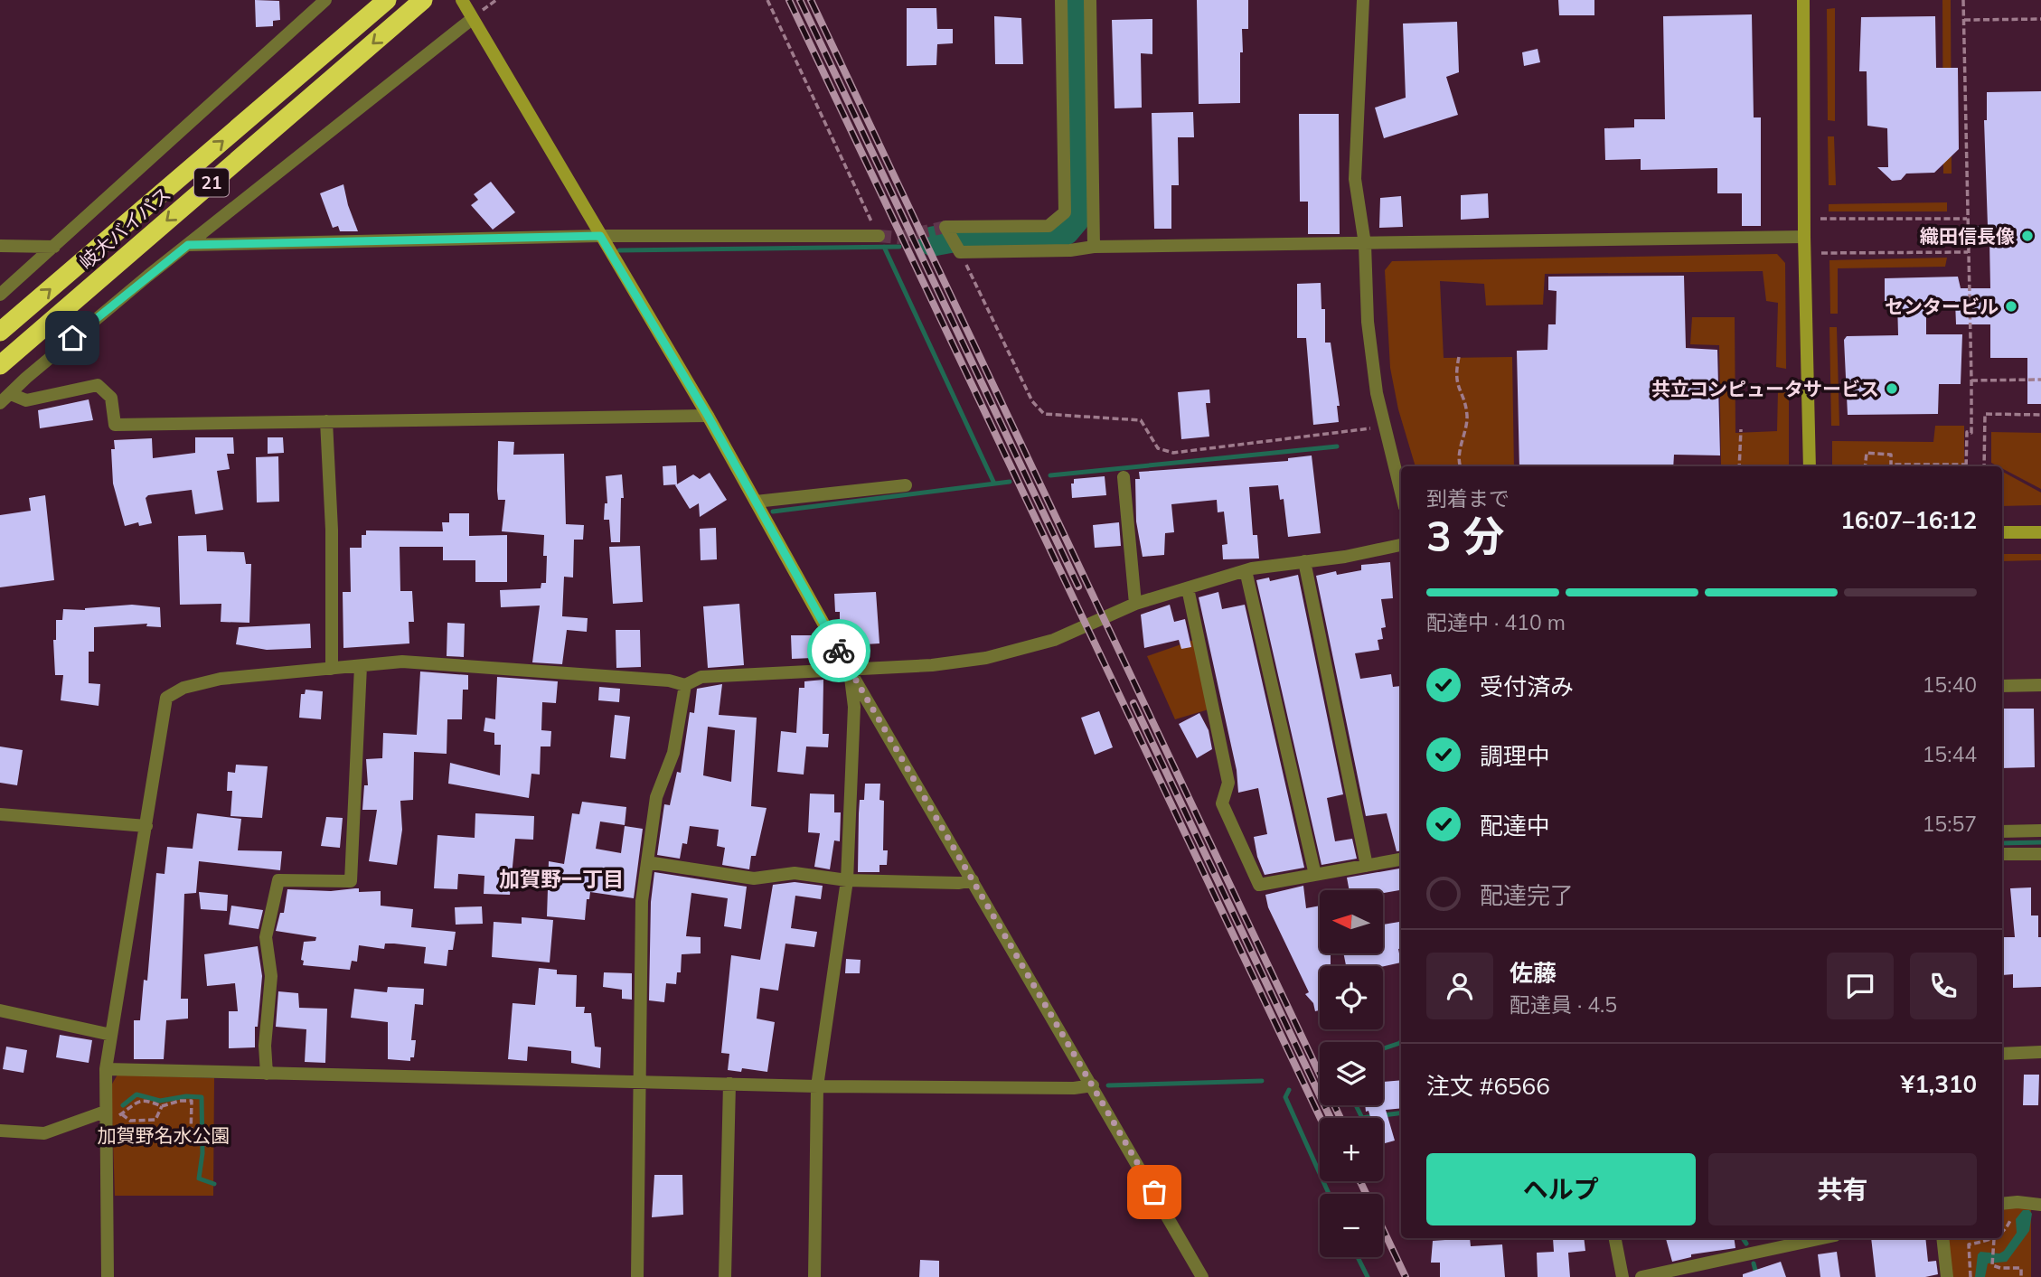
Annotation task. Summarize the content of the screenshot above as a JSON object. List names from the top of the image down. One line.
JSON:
{"streets":{"highway":["21","岐大バイパス"]},"districts":["加賀野一丁目"],"parks":["加賀野名水公園"],"places":["織田信長像","センタービル","共立コンピュータサービス"],"north":"left","page":{"heading":["3 分","到着まで","16:07–16:12"],"panel":["佐藤","配達員 · 4.5","注文 #6566","¥1,310"],"bar":"配達中 · 410 m","list":[["受付済み","15:40"],["調理中","15:44"],["配達中","15:57"],"配達完了"],"map_buttons":["+","−"],"buttons":["ヘルプ","共有"]}}
